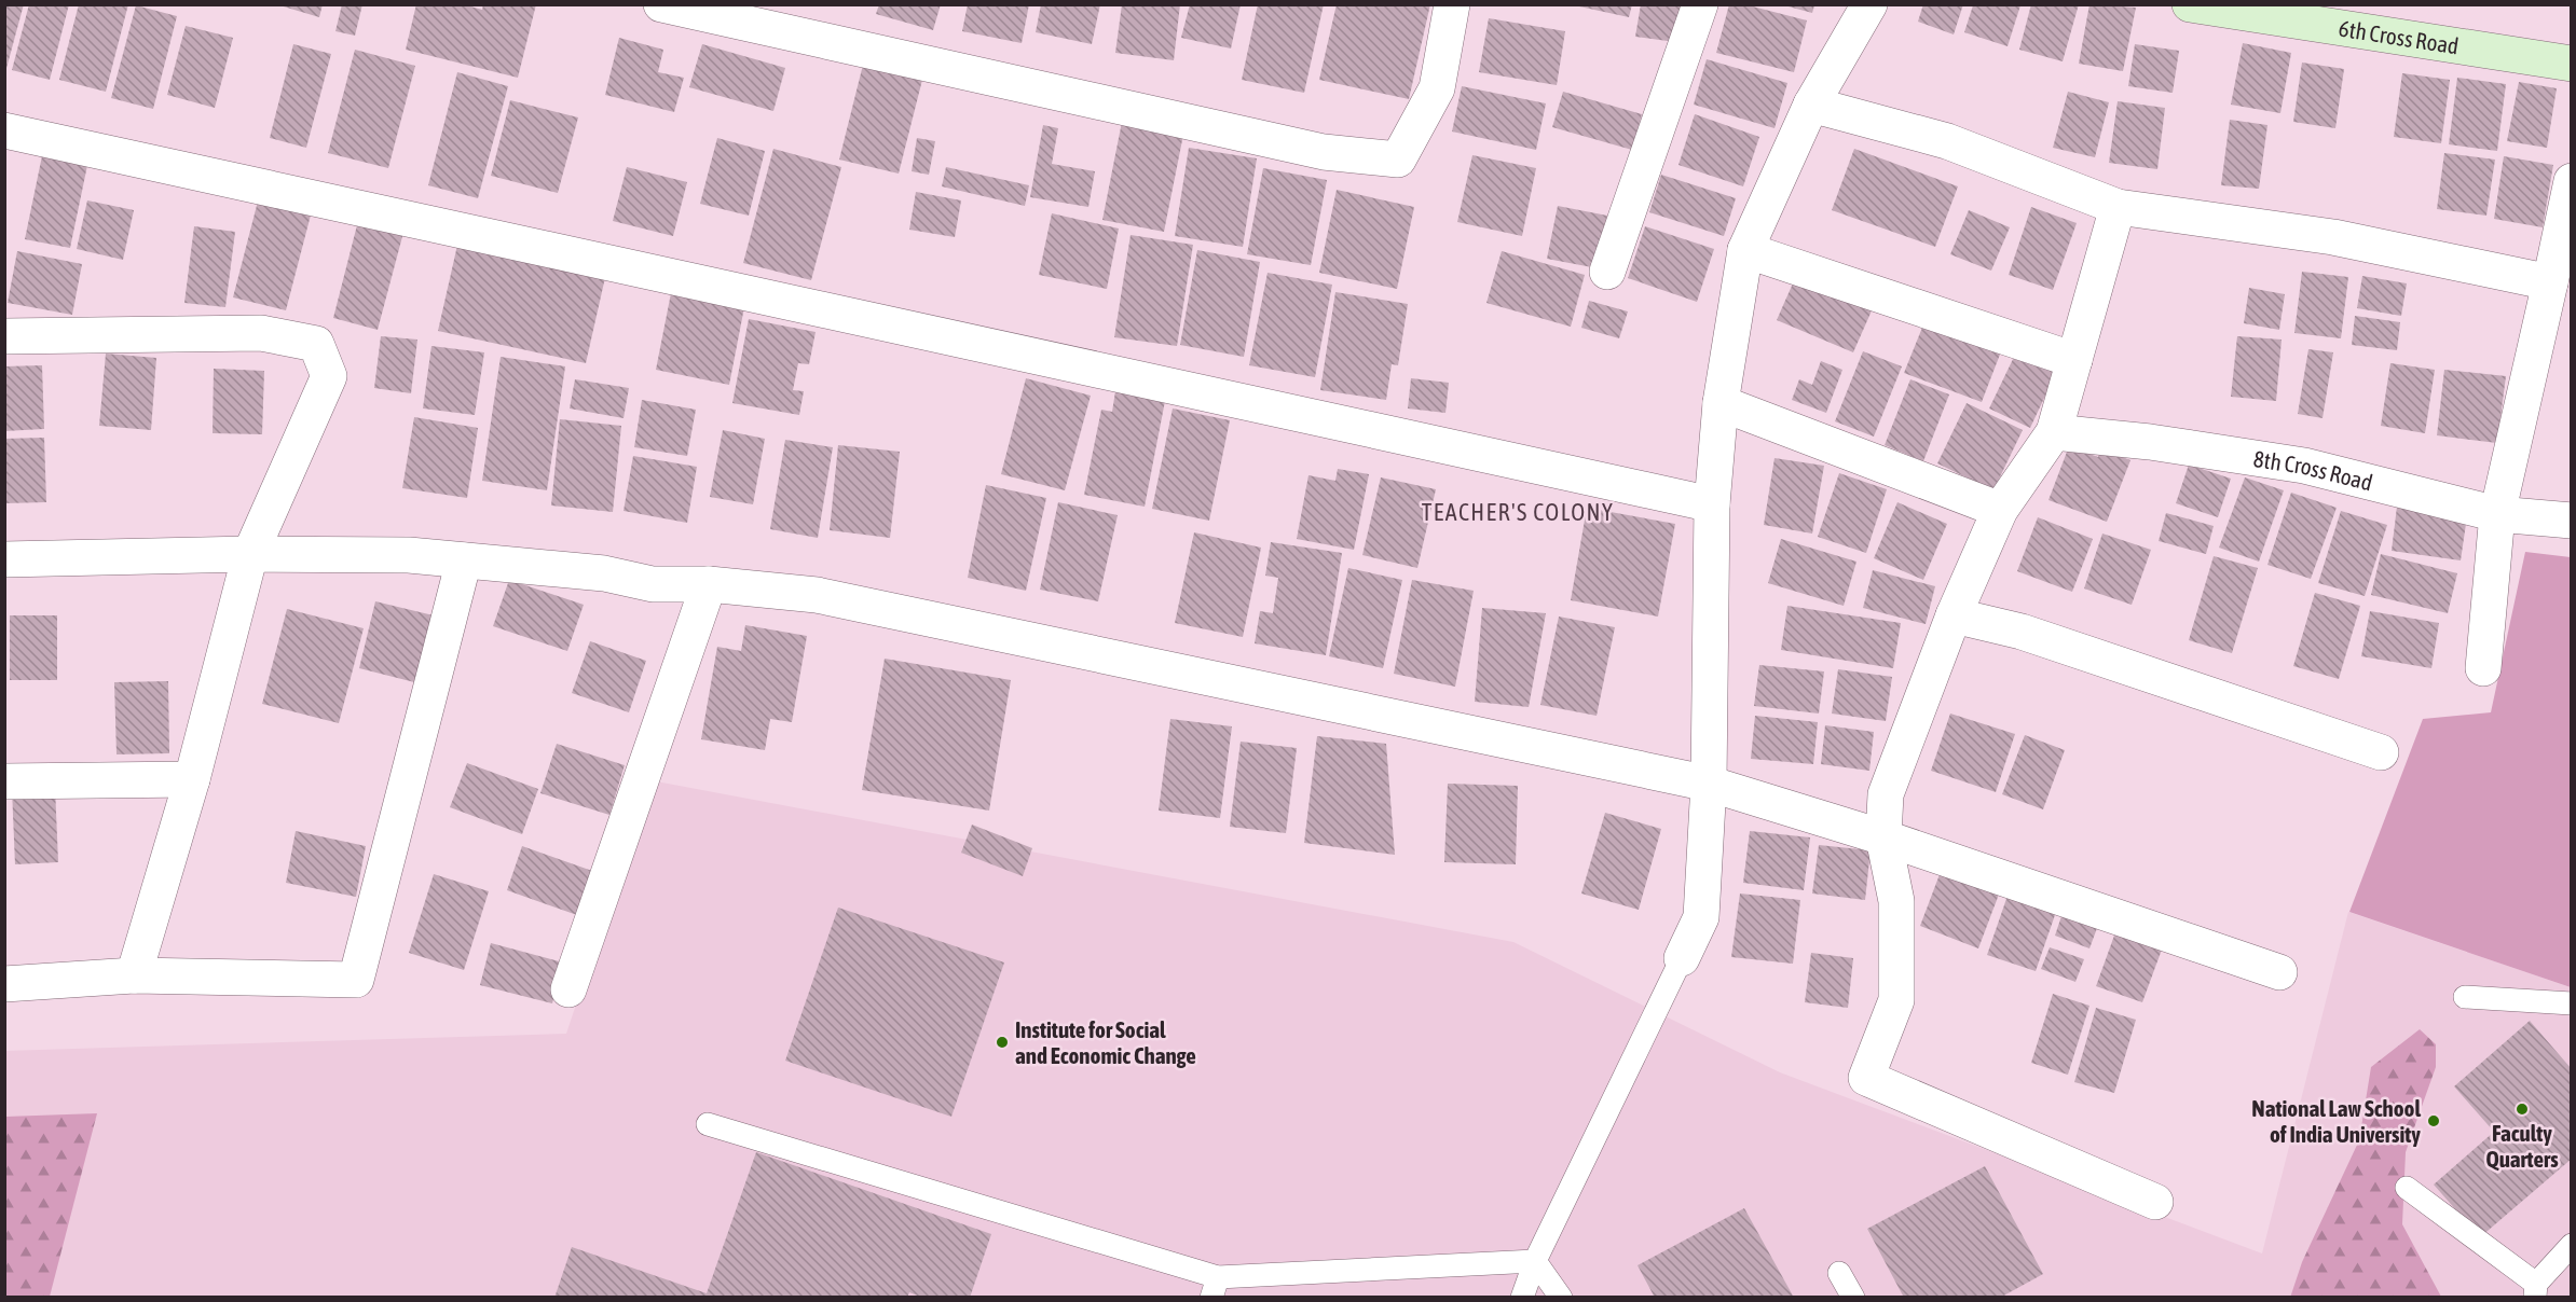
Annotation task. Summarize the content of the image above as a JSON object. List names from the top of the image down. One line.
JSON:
{"streets":{"street":["6th Cross Road","8th Cross Road"]},"districts":["TEACHER'S COLONY"],"places":["Institute for Social and Economic Change","Faculty Quarters","National Law School of India University"]}
